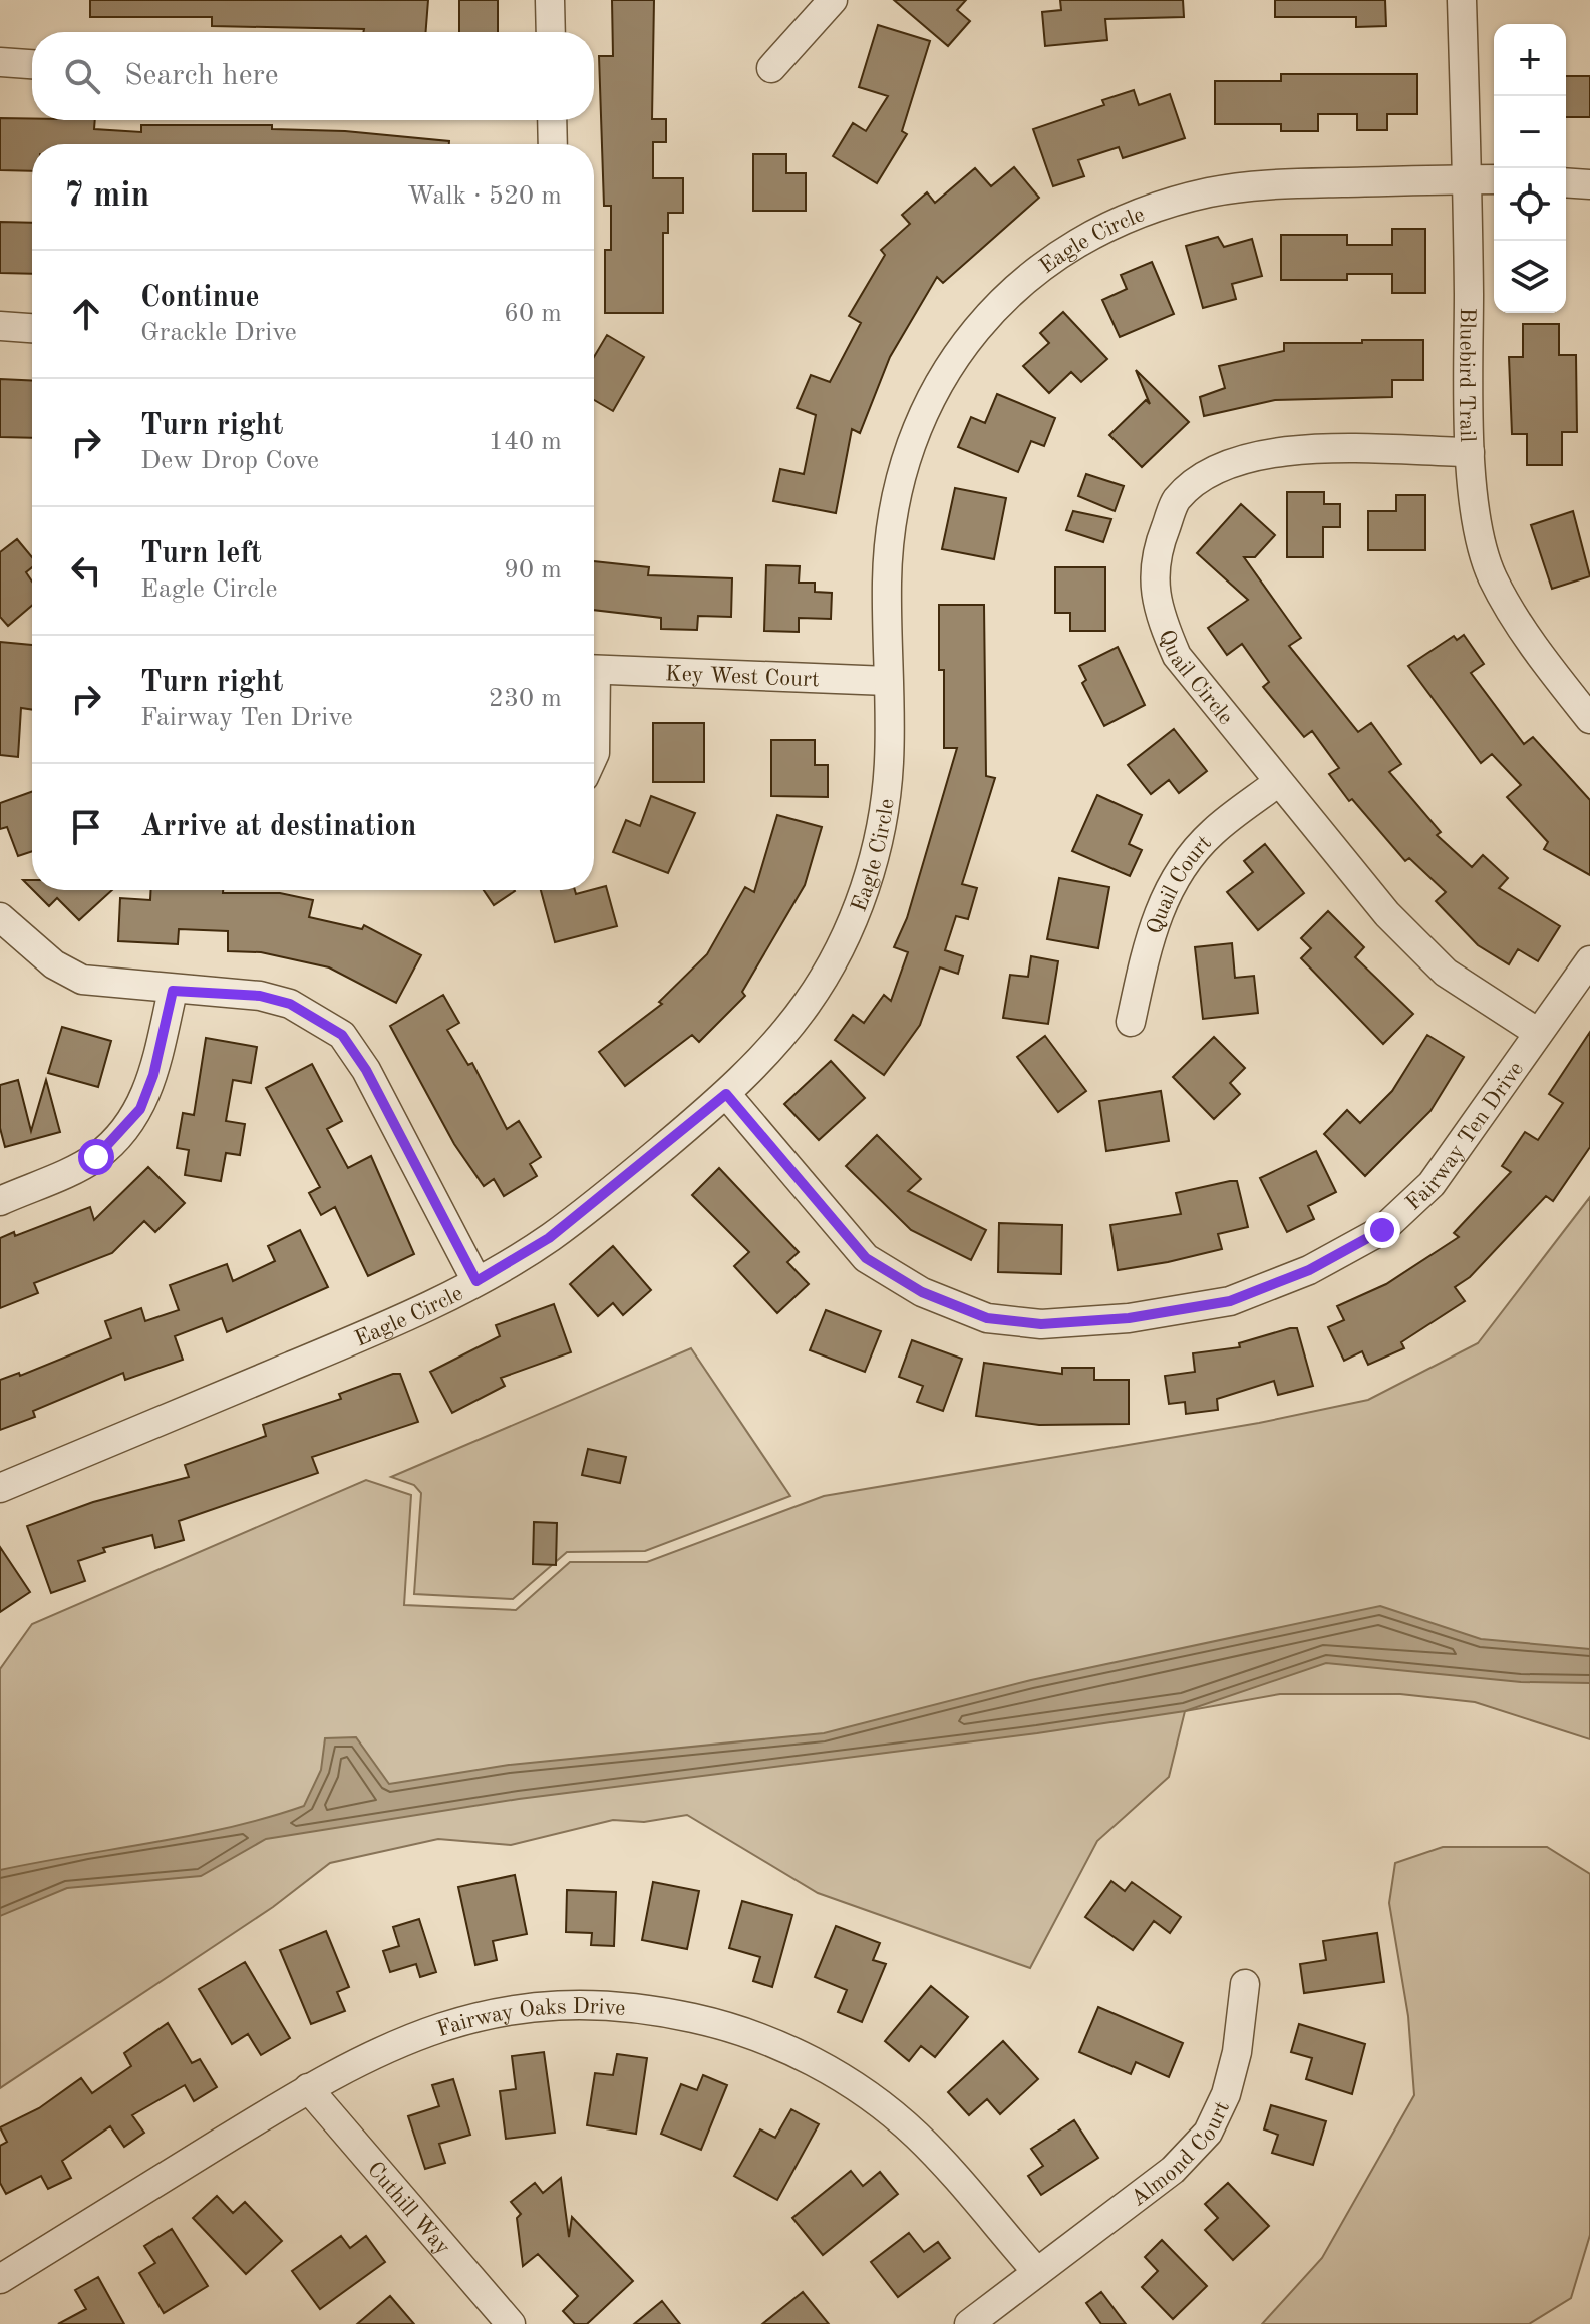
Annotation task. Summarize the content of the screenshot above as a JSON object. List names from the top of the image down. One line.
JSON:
{"streets":{"street":["Eagle Circle","Bluebird Trail","Quail Circle","Key West Court","Quail Court","Fairway Ten Drive","Fairway Oaks Drive","Almond Court","Cuthill Way"]},"crossings":[["Eagle Circle","Bluebird Trail"],["Eagle Circle","Key West Court"],["Eagle Circle","Fairway Ten Drive"],["Bluebird Trail","Quail Circle"],["Quail Circle","Quail Court"],["Quail Circle","Fairway Ten Drive"],["Fairway Oaks Drive","Almond Court"],["Fairway Oaks Drive","Cuthill Way"]],"page":{"map_buttons":["+","−"],"search":"Search here","heading":["7 min","Walk · 520 m"],"list":[["Continue","Grackle Drive","60 m"],["Turn right","Dew Drop Cove","140 m"],["Turn left","Eagle Circle","90 m"],["Turn right","Fairway Ten Drive","230 m"],"Arrive at destination"]}}
